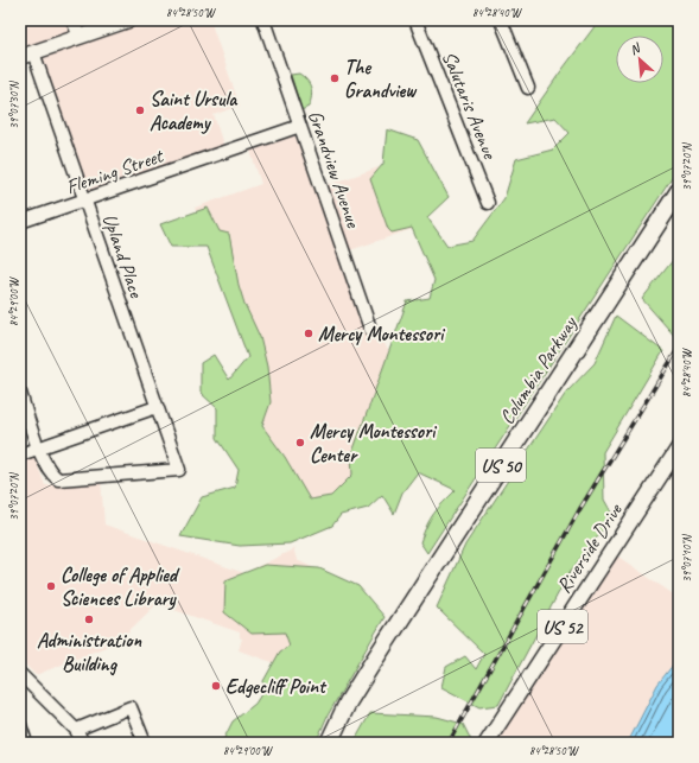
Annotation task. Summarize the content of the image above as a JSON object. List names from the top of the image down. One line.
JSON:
{"streets":{"highway":["Columbia Parkway","US 50"],"main road":["Riverside Drive","US 52"],"street":["Salutaris Avenue","Grandview Avenue","Fleming Street","Upland Place"]},"crossings":[["Grandview Avenue","Fleming Street"],["Fleming Street","Upland Place"]],"places":["The Grandview","Saint Ursula Academy","Mercy Montessori","Mercy Montessori Center","College of Applied Sciences Library","Administration Building","Edgecliff Point"],"north":"top left","coordinates":["84°28'50\"W","84°28'40\"W","39°07'30\"N","39°07'20\"N","84°29'00\"W","39°07'10\"N"]}
